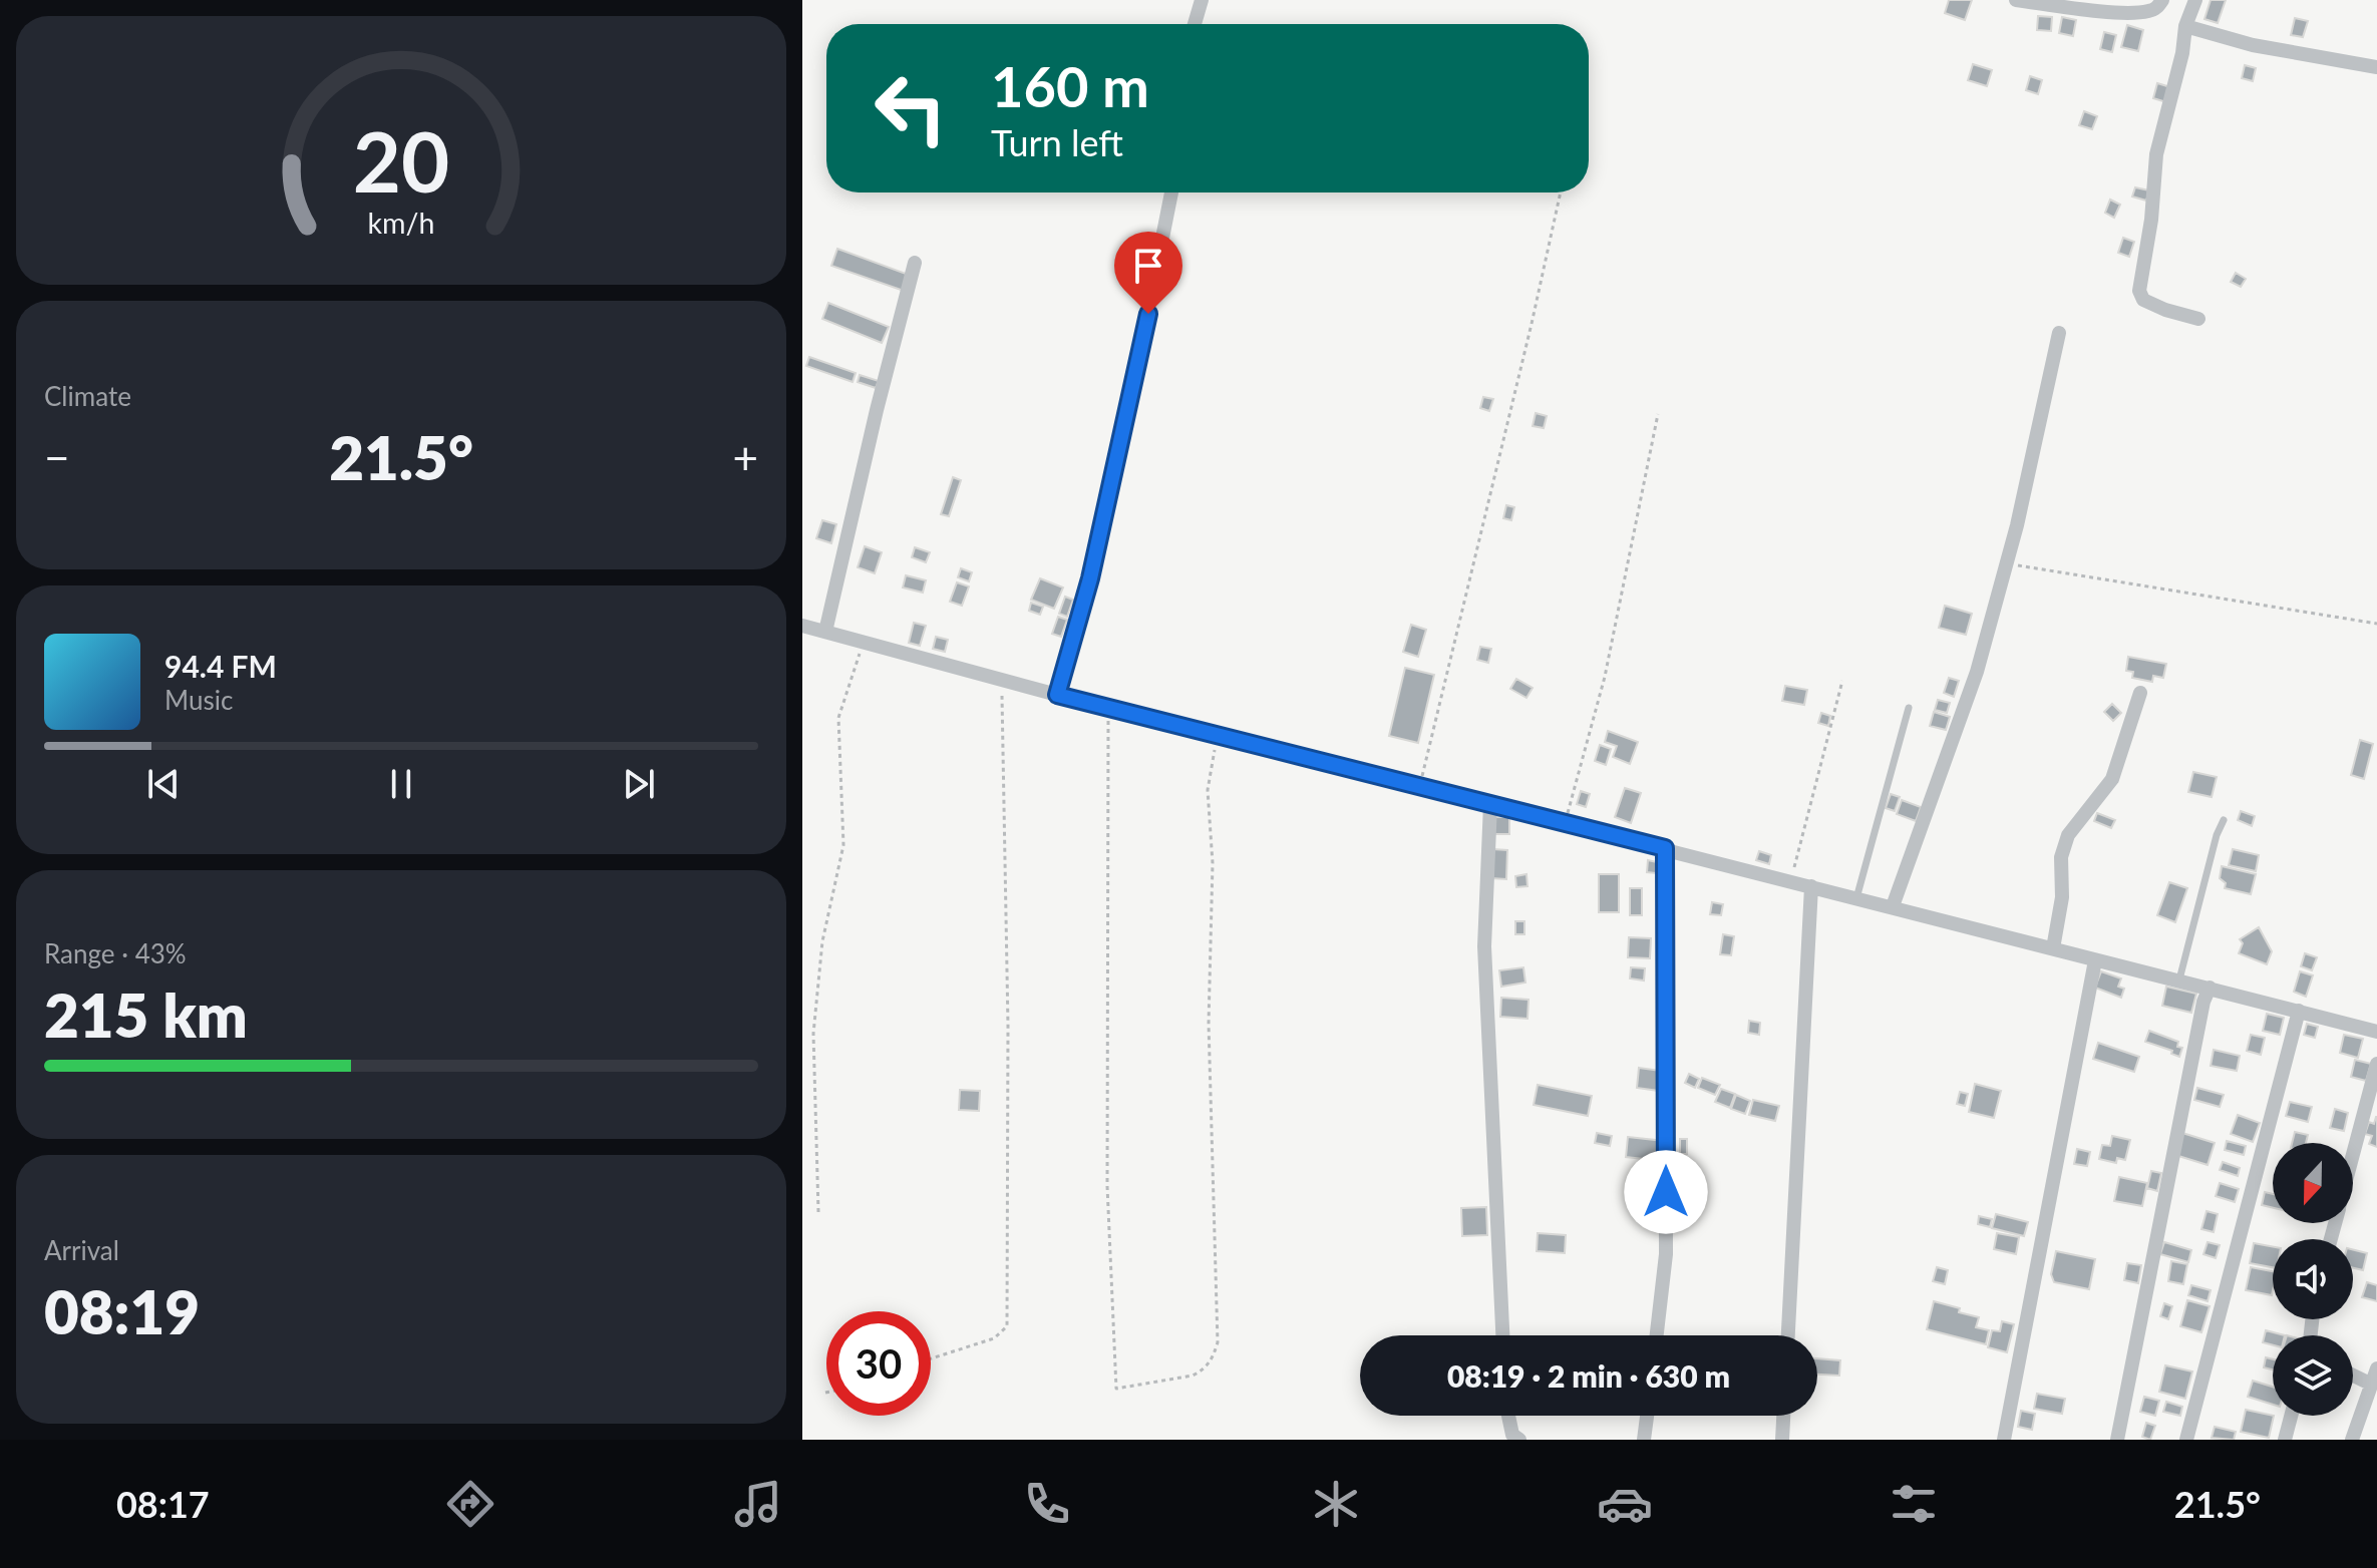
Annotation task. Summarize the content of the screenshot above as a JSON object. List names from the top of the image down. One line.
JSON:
{"north":"bottom","page":{"turn":["160 m","Turn left"],"tile":["Climate",["Range · 43%","215 km"],["Arrival","08:19"]],"heat":["−","21.5°","+"],"song":["94.4 FM","Music"],"limit":"30","trip":"08:19 · 2 min · 630 m","tabs":["08:17","21.5°"],"gauge":["20","km/h"]}}
